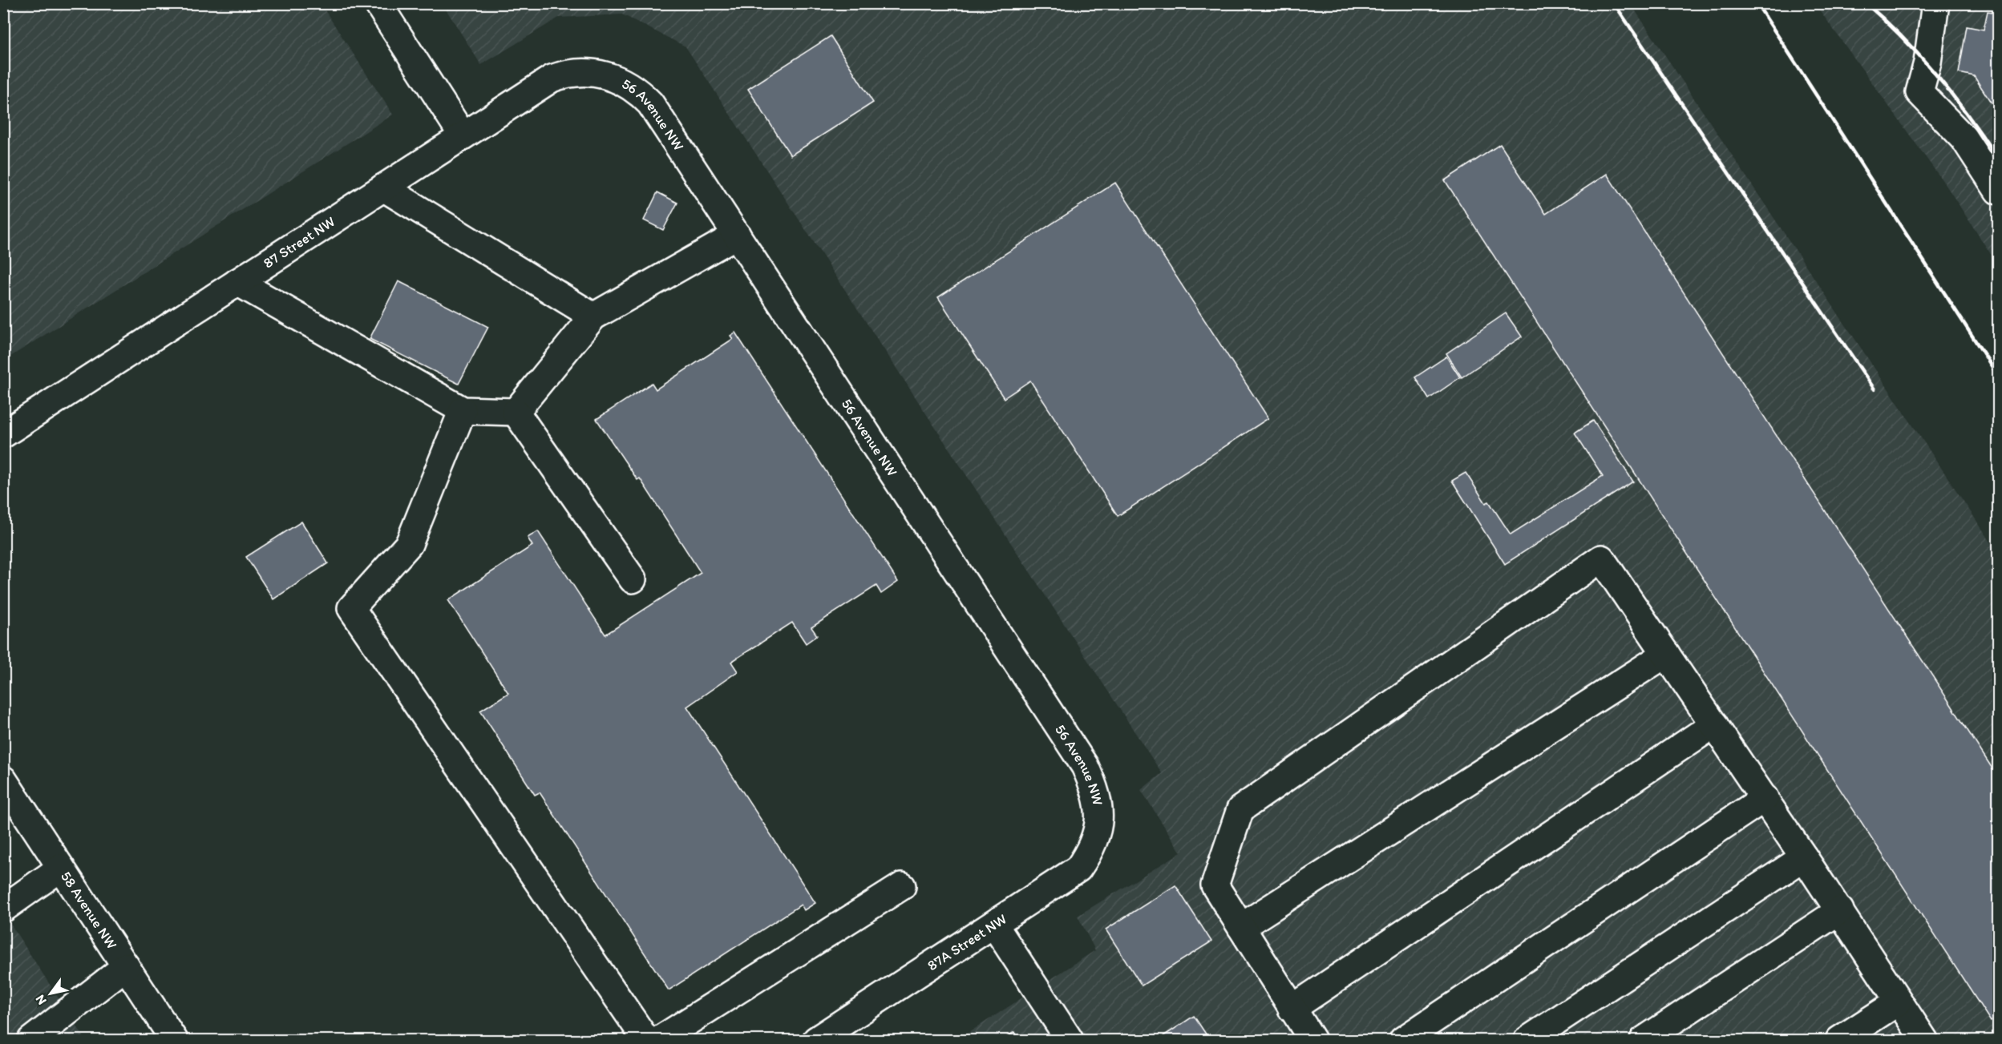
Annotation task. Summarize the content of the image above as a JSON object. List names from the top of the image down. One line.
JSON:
{"streets":{"street":["56 Avenue NW","87 Street NW","58 Avenue NW","87A Street NW"]},"crossings":[["56 Avenue NW","87 Street NW"],["56 Avenue NW","87A Street NW"]],"north":"bottom left"}
